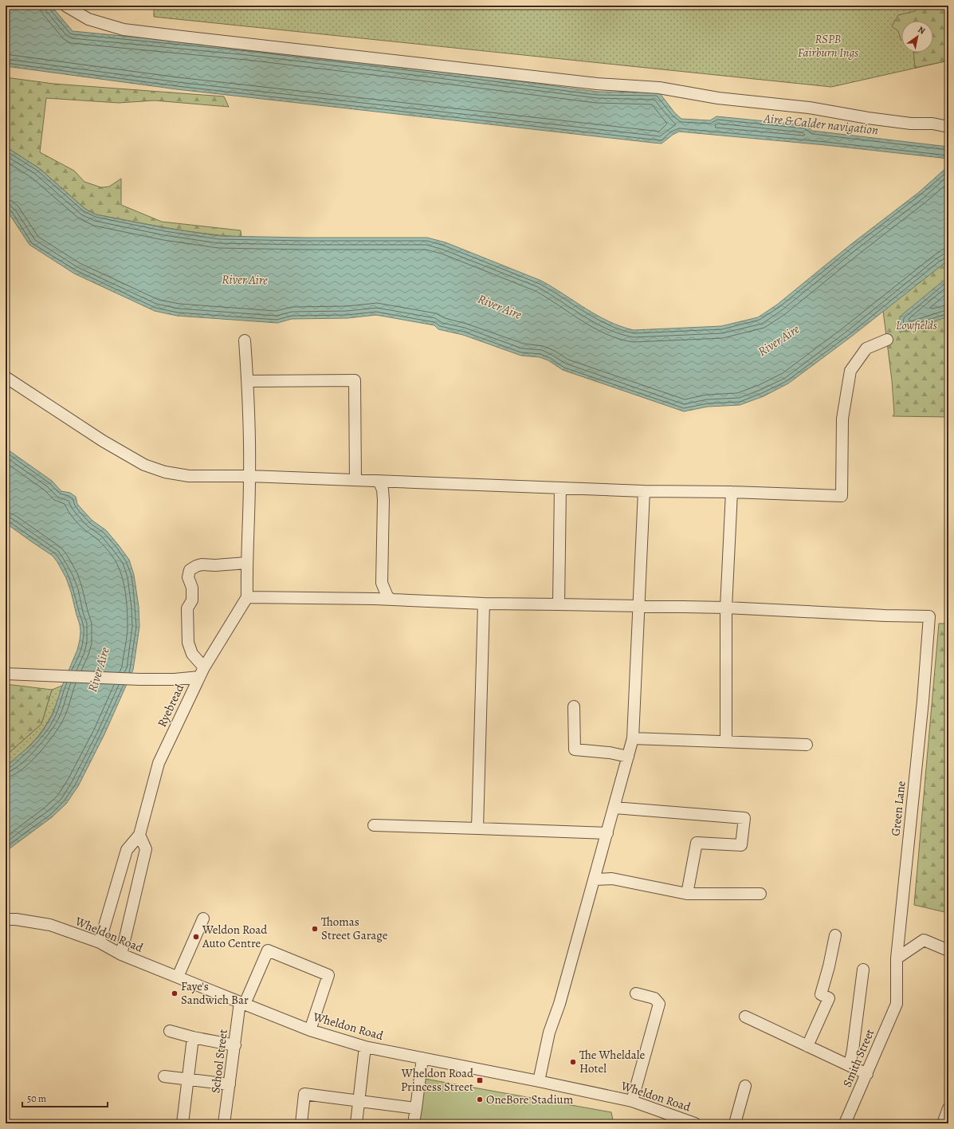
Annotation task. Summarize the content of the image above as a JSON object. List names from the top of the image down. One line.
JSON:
{"streets":{"street":["Ryebread","Green Lane","Wheldon Road","Smith Street","School Street"]},"crossings":[["Ryebread","Wheldon Road"],["Green Lane","Smith Street"],["Wheldon Road","School Street"]],"water":["Aire & Calder navigation","River Aire"],"parks":["RSPB Fairburn Ings","Lowfields"],"places":{"other":["Thomas Street Garage","Weldon Road Auto Centre","Faye's Sandwich Bar","The Wheldale Hotel","OneBore Stadium"],"transit":["Wheldon Road Princess Street"]},"scale_bar":"50 m","north":"top right"}
